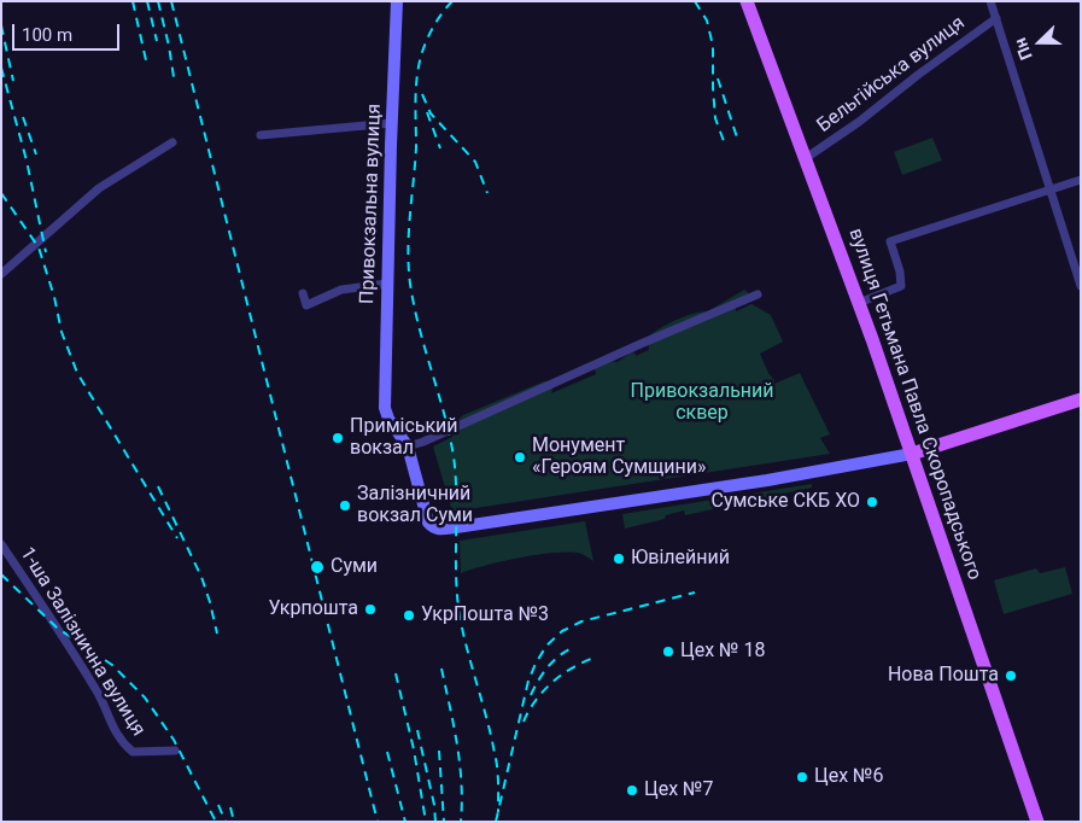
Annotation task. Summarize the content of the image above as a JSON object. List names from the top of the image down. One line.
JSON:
{"streets":{"main road":["Привокзальна вулиця","вулиця Гетьмана Павла Скоропадського"],"street":["Бельгійська вулиця","1-ша Залізнична вулиця"]},"crossings":[["Бельгійська вулиця","вулиця Гетьмана Павла Скоропадського"]],"parks":["Привокзальний сквер"],"places":["Приміський вокзал","Монумент «Героям Сумщини»","Сумське СКБ ХО","Залізничний вокзал Суми","Ювілейний","Суми","Укрпошта","УкрПошта №3","Цех № 18","Нова Пошта","Цех №6","Цех №7"],"scale_bar":"100 m","north":"left"}
